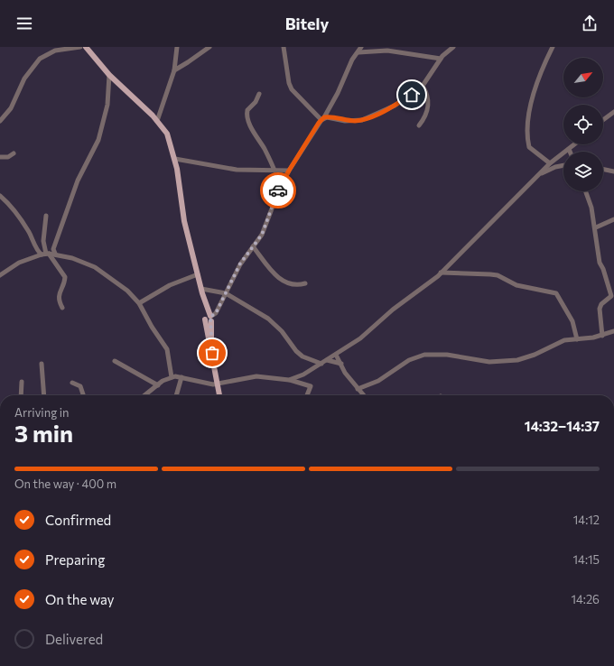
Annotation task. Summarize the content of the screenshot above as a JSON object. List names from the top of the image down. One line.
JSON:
{"north":"top right","page":{"header":"Bitely","heading":["3 min","Arriving in","14:32–14:37"],"bar":"On the way · 400 m","list":[["Confirmed","14:12"],["Preparing","14:15"],["On the way","14:26"],"Delivered"]}}
